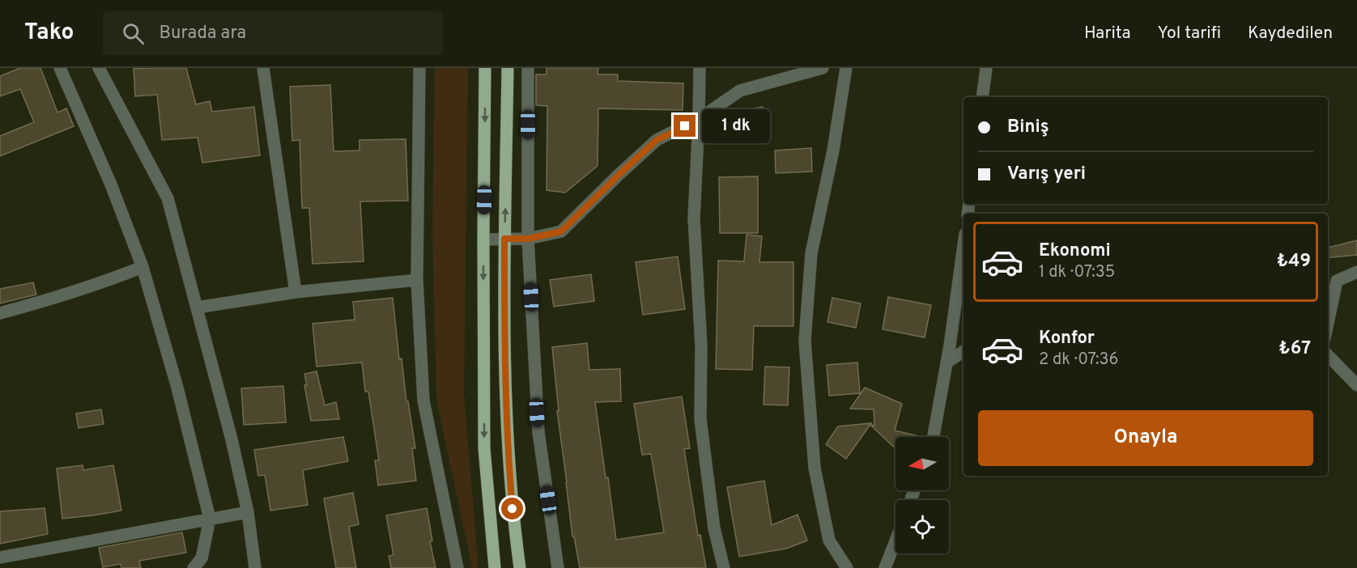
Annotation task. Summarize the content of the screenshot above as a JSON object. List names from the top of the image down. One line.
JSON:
{"north":"left","page":{"header":"Tako","search":"Burada ara","nav":["Harita","Yol tarifi","Kaydedilen"],"banner":["Biniş","Varış yeri"],"bubble":"1 dk","list":[{"name":"Ekonomi","note":"1 dk · 07:35","value":"₺49"},{"name":"Konfor","note":"2 dk · 07:36","value":"₺67"}],"buttons":"Onayla"}}
